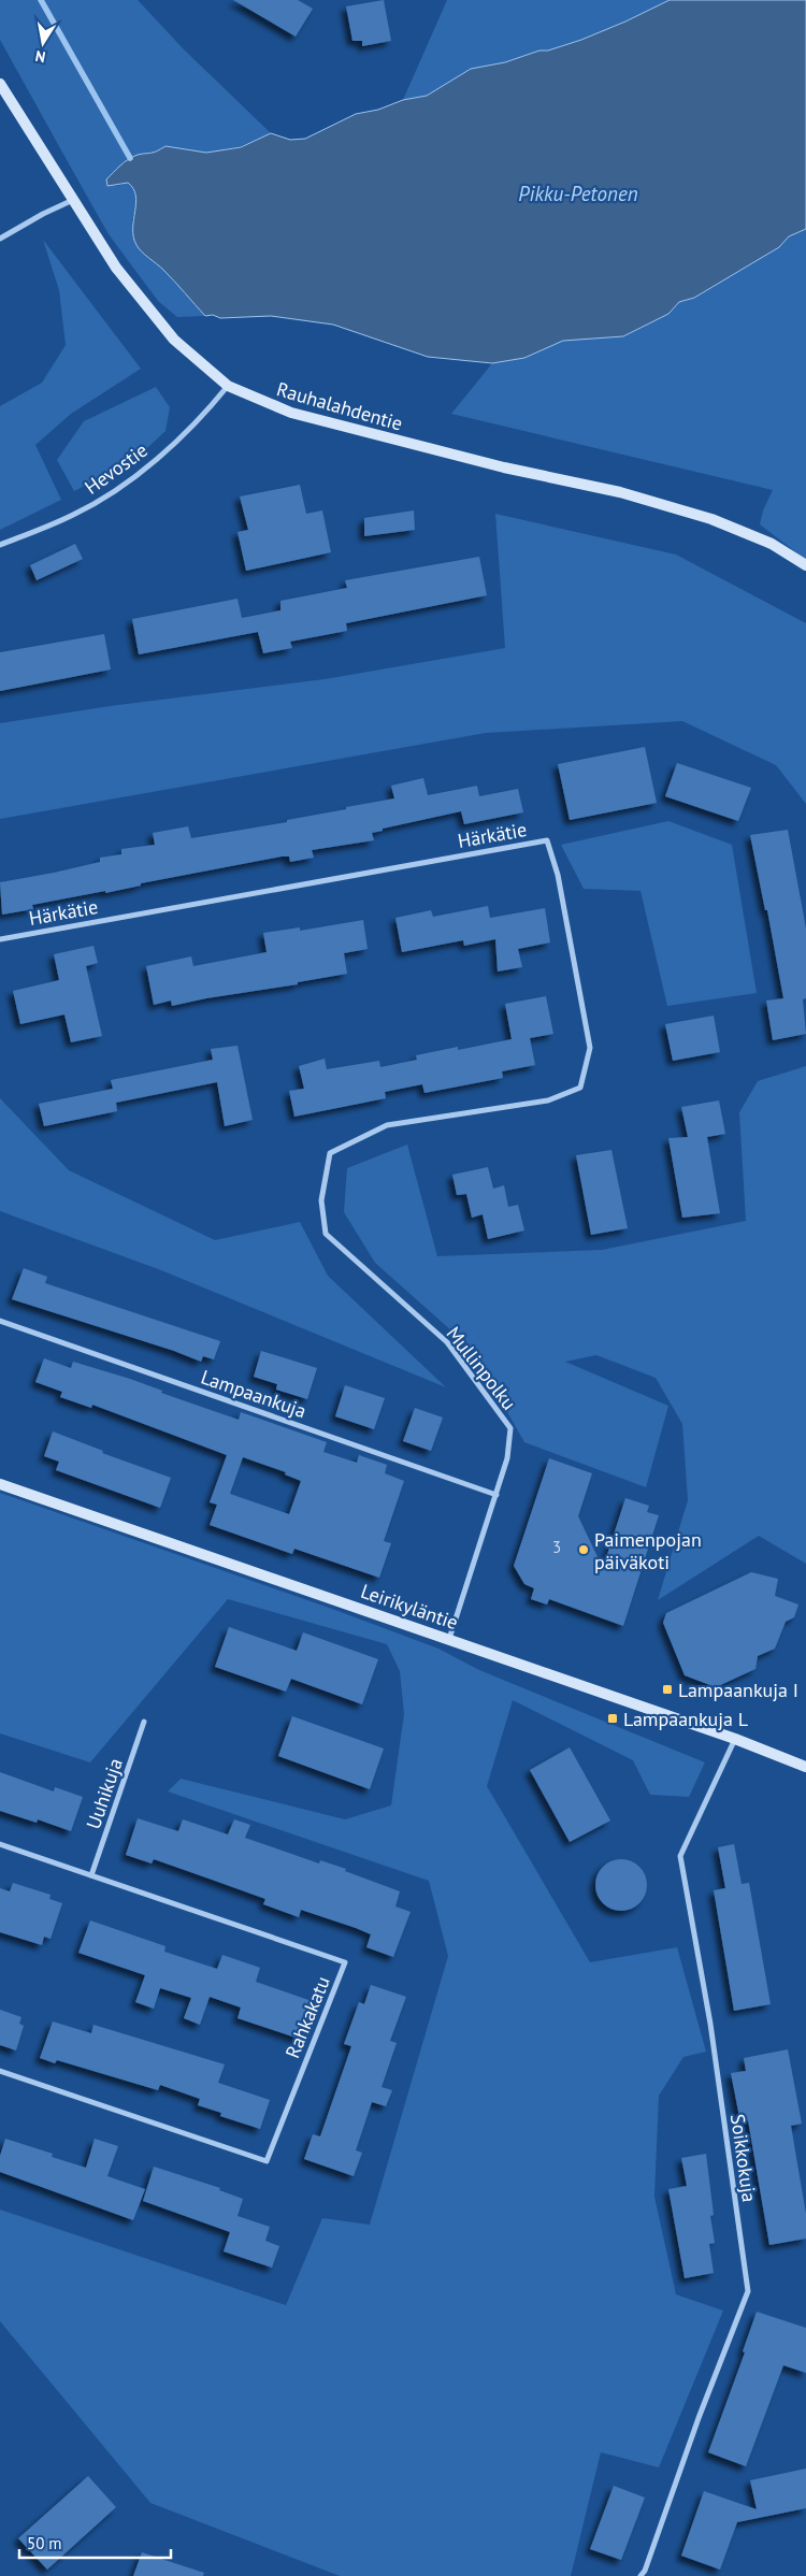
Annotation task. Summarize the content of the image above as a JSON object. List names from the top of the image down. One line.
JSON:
{"streets":{"main road":["Rauhalahdentie","Leirikyläntie"],"street":["Hevostie","Härkätie","Mullinpolku","Lampaankuja","Uuhikuja","Rahkakatu","Soikkokuja"]},"crossings":[["Rauhalahdentie","Hevostie"],["Härkätie","Mullinpolku"],["Mullinpolku","Lampaankuja"],["Mullinpolku","Leirikyläntie"],["Leirikyläntie","Soikkokuja"],["Uuhikuja","Rahkakatu"]],"water":["Pikku-Petonen"],"places":{"other":["Paimenpojan päiväkoti"],"transit":["Lampaankuja I","Lampaankuja L"]},"house_numbers":["3"],"scale_bar":"50 m","north":"bottom"}
